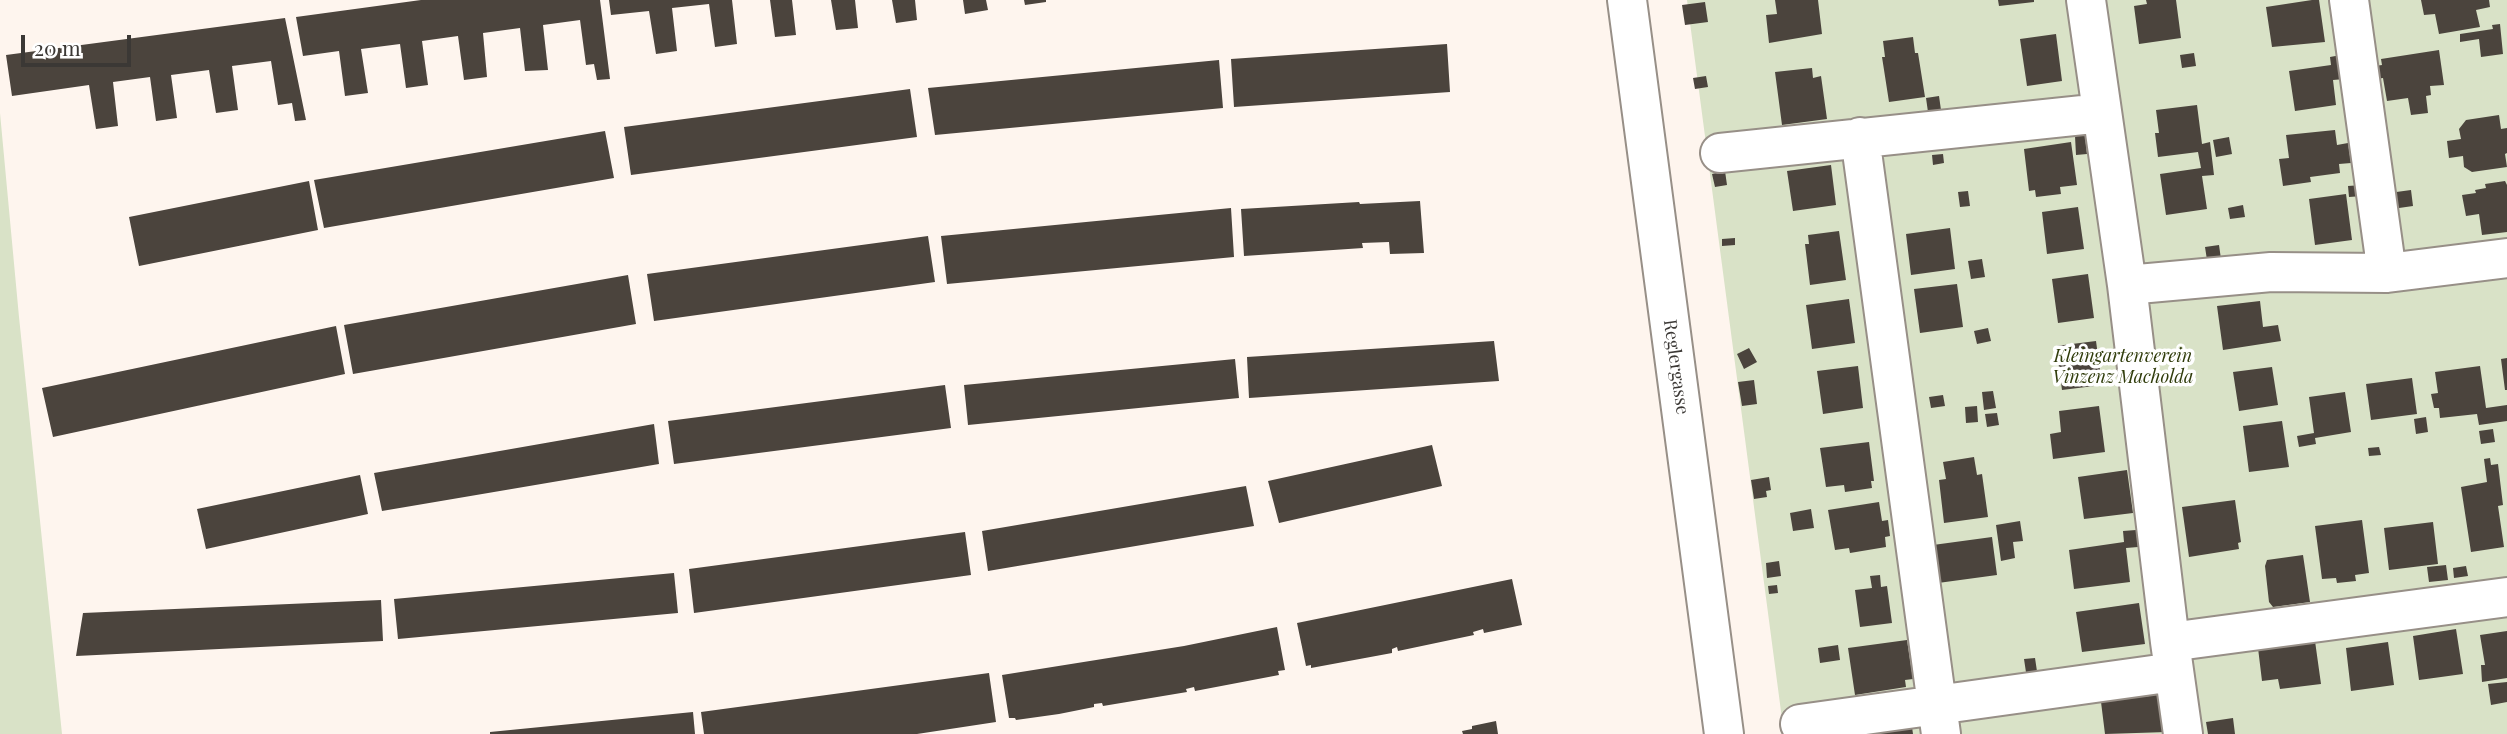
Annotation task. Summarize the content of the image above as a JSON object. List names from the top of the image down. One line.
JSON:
{"streets":{"street":["Reglergasse"]},"parks":["Kleingartenverein Vinzenz Macholda"],"scale_bar":"20 m"}
